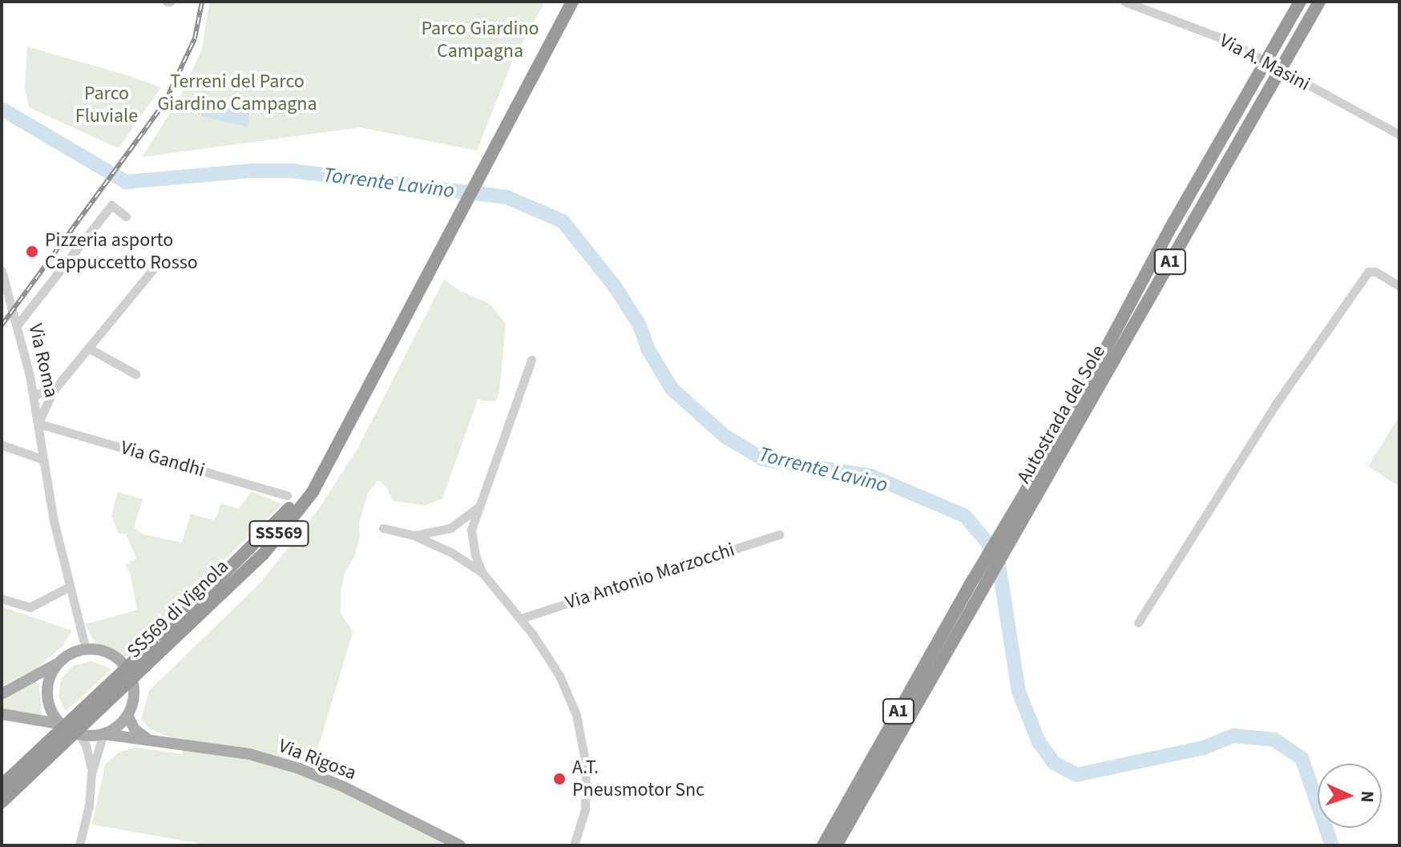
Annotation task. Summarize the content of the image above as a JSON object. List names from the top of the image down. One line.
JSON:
{"streets":{"highway":["A1","Autostrada del Sole","SS569","SS569 di Vignola"],"main road":["Via Rigosa"],"street":["Via A. Masini","Via Roma","Via Gandhi","Via Antonio Marzocchi"]},"crossings":[["Via Roma","Via Gandhi"],["Via Roma","Via Rigosa"]],"water":["Torrente Lavino"],"parks":["Parco Giardino Campagna","Terreni del Parco Giardino Campagna","Parco Fluviale"],"places":["Pizzeria asporto Cappuccetto Rosso","A.T. Pneusmotor Snc"],"north":"right"}
